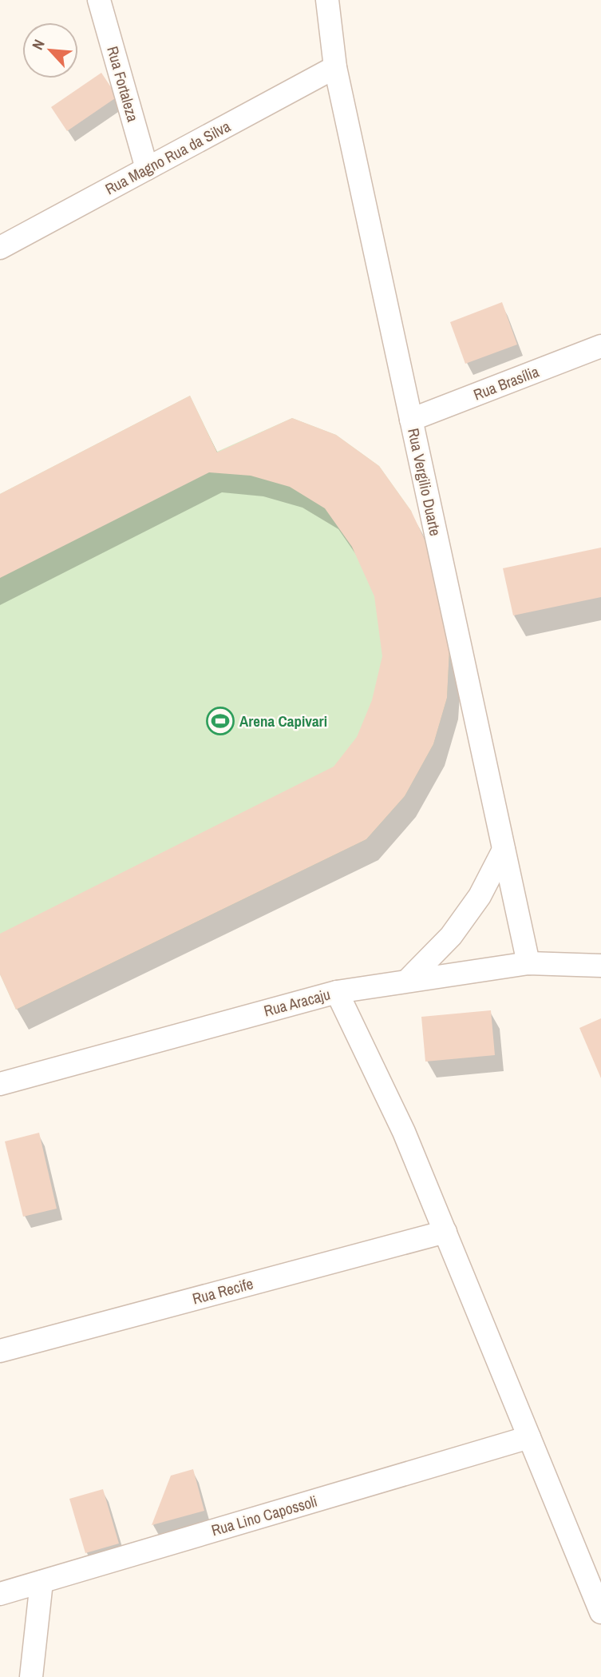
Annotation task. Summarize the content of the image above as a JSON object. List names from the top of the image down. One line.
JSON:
{"streets":{"street":["Rua Fortaleza","Rua Magno Rua da Silva","Rua Brasília","Rua Vergilio Duarte","Rua Aracaju","Rua Recife","Rua Lino Capossoli"]},"crossings":[["Rua Fortaleza","Rua Magno Rua da Silva"],["Rua Magno Rua da Silva","Rua Vergilio Duarte"],["Rua Brasília","Rua Vergilio Duarte"],["Rua Vergilio Duarte","Rua Aracaju"]],"places":{"sports":["Arena Capivari"]},"north":"top left"}
